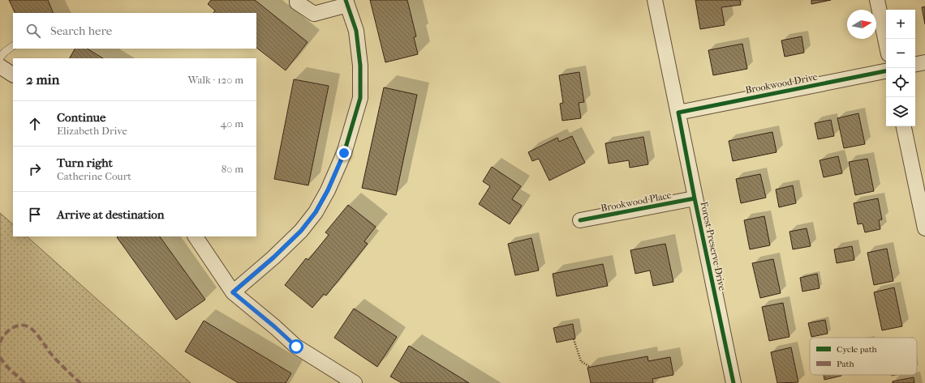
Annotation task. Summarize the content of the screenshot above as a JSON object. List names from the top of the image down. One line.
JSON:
{"streets":{"street":["Brookwood Drive","Brookwood Place","Forest Preserve Drive"]},"crossings":[["Brookwood Drive","Forest Preserve Drive"],["Brookwood Place","Forest Preserve Drive"]],"legend":["Cycle path","Path"],"north":"right","page":{"map_buttons":["+","−"],"search":"Search here","heading":["2 min","Walk · 120 m"],"list":[["Continue","Elizabeth Drive","40 m"],["Turn right","Catherine Court","80 m"],"Arrive at destination"]}}
